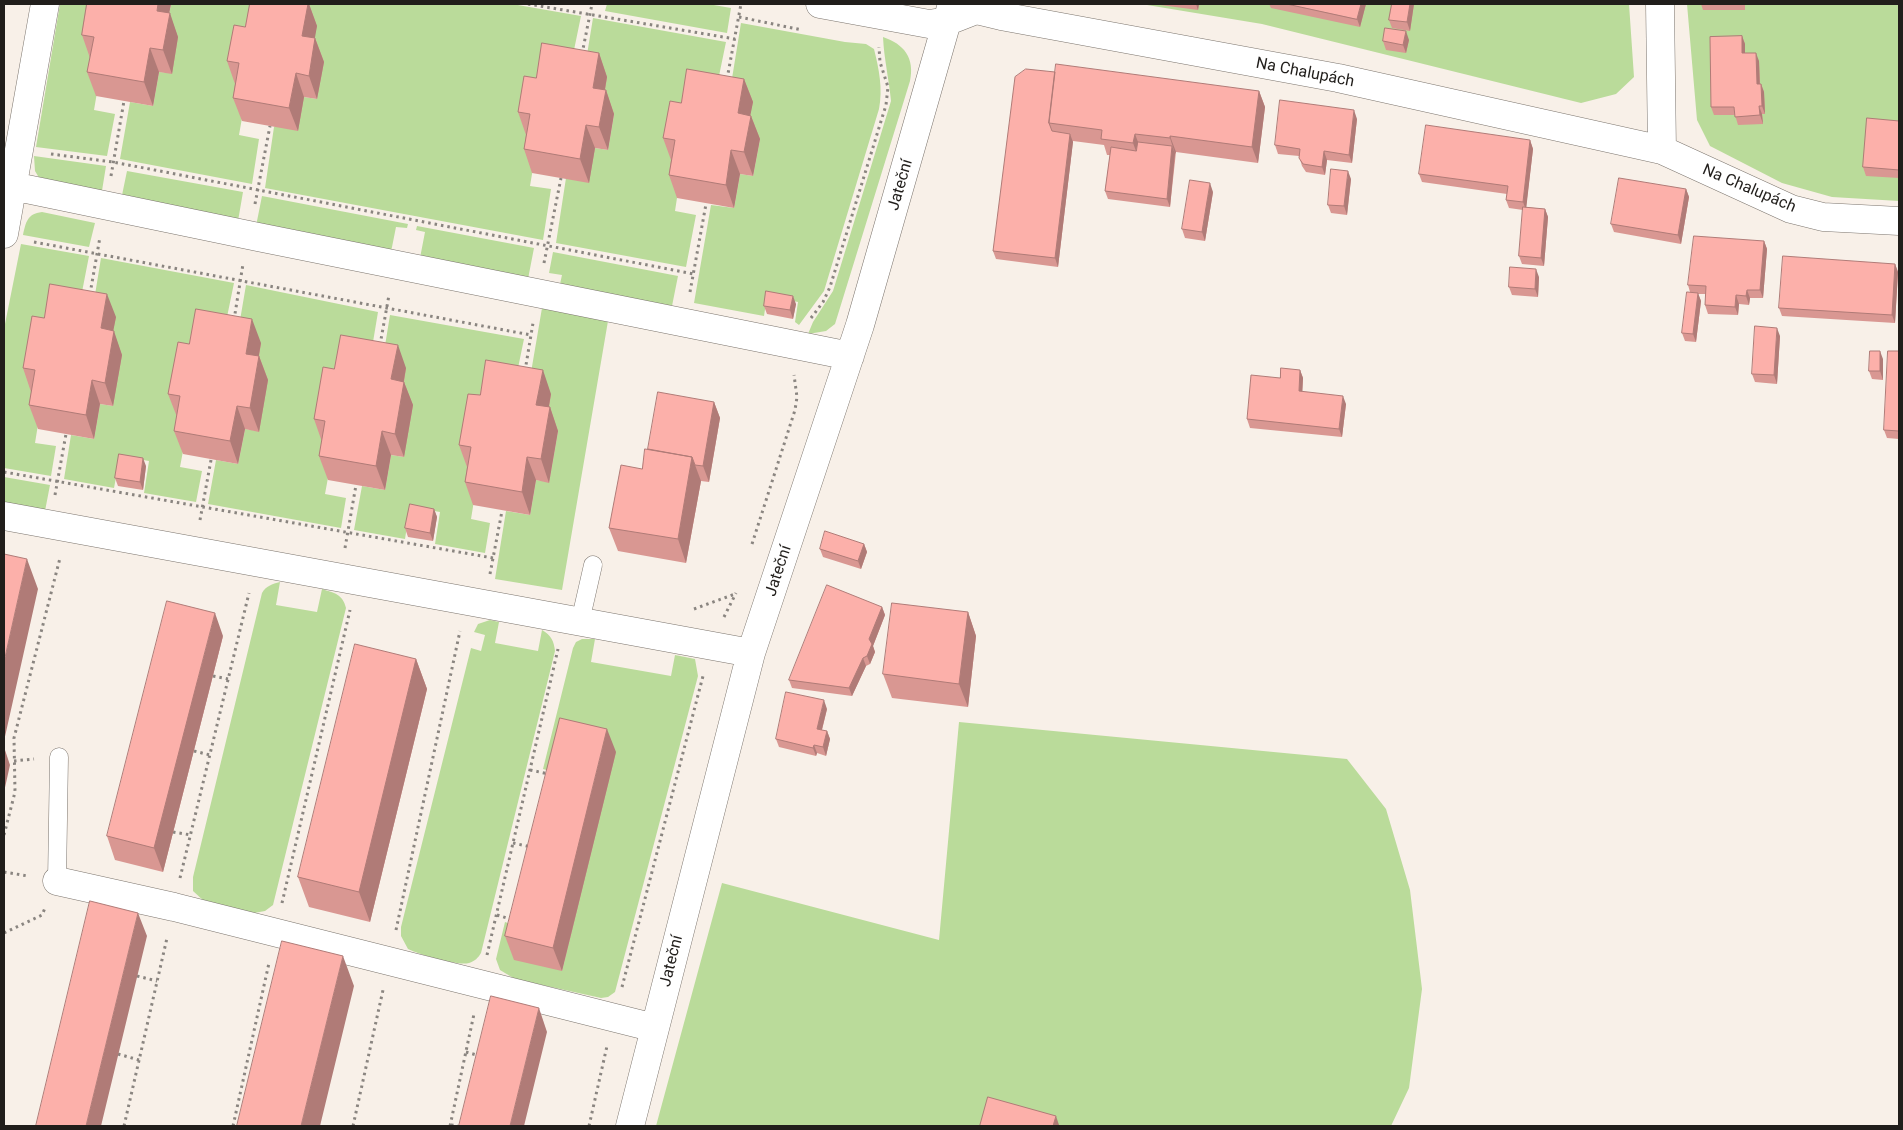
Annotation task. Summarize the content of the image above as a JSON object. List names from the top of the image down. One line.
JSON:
{"streets":{"street":["Na Chalupách","Jateční"]},"crossings":[["Na Chalupách","Jateční"]]}
